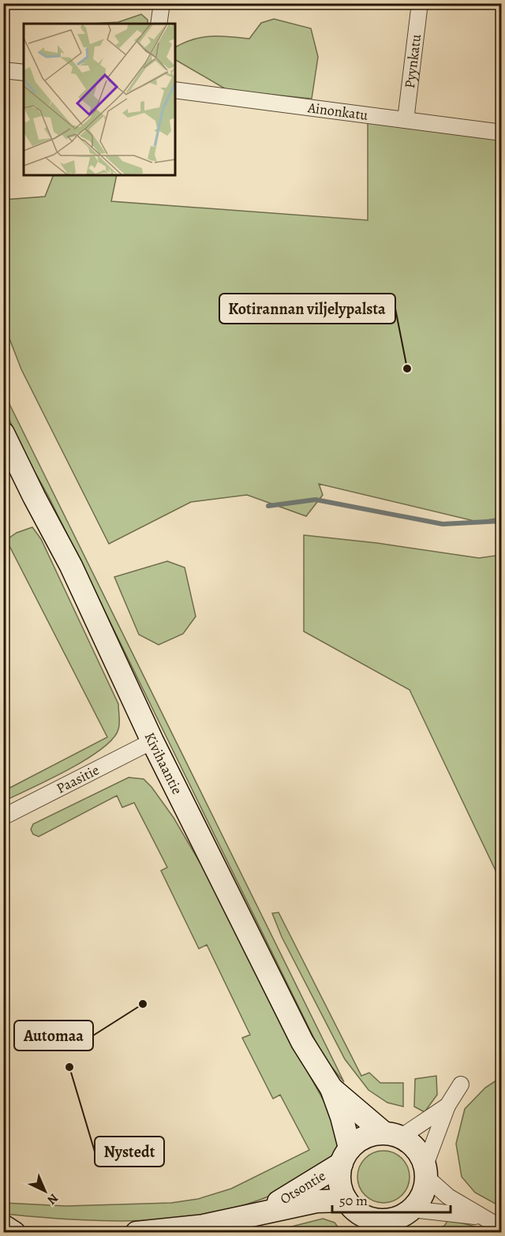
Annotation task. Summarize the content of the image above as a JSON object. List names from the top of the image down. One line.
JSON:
{"streets":{"main road":["Kivihaantie","Otsontie"],"street":["Pyynkatu","Ainonkatu","Paasitie"]},"crossings":[["Pyynkatu","Ainonkatu"],["Kivihaantie","Paasitie"],["Kivihaantie","Otsontie"]],"places":["Kotirannan viljelypalsta","Automaa","Nystedt"],"scale_bar":"50 m","north":"bottom right"}
